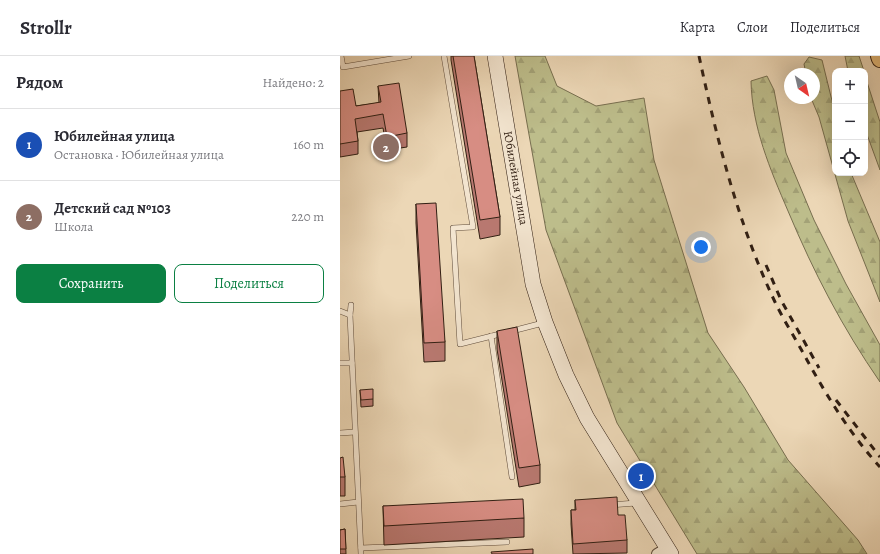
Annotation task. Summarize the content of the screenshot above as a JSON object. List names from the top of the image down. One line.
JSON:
{"streets":{"street":["Юбилейная улица"]},"north":"bottom right","page":{"header":"Strollr","nav":["Карта","Слои","Поделиться"],"heading":["Рядом","Найдено: 2"],"map_buttons":["+","−"],"list":[{"mark":"1","name":"Юбилейная улица","note":"Остановка · Юбилейная улица","value":"160 m"},{"mark":"2","name":"Детский сад №103","note":"Школа","value":"220 m"}],"pins":["2","1"],"buttons":["Сохранить","Поделиться"]}}
